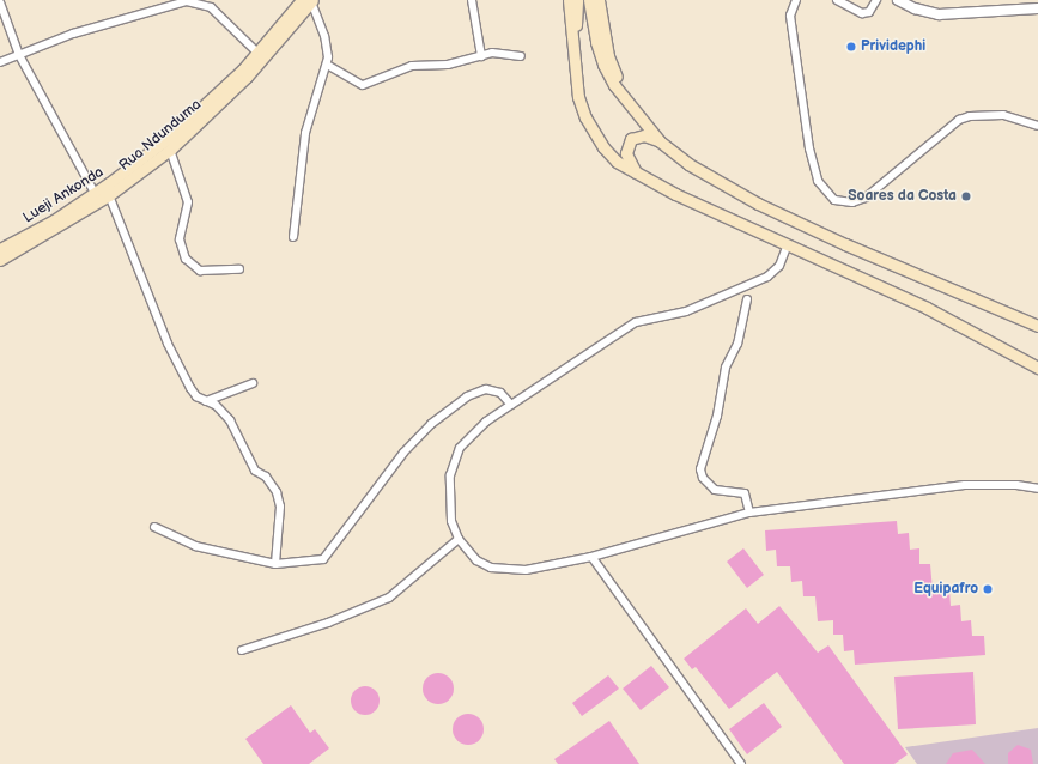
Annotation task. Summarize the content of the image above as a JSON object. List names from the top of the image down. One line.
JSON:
{"streets":{"main road":["Rua Ndunduma","Lueji Ankonda"]},"crossings":[["Rua Ndunduma","Lueji Ankonda"]],"places":["Prividephi","Soares da Costa","Equipafro"]}
